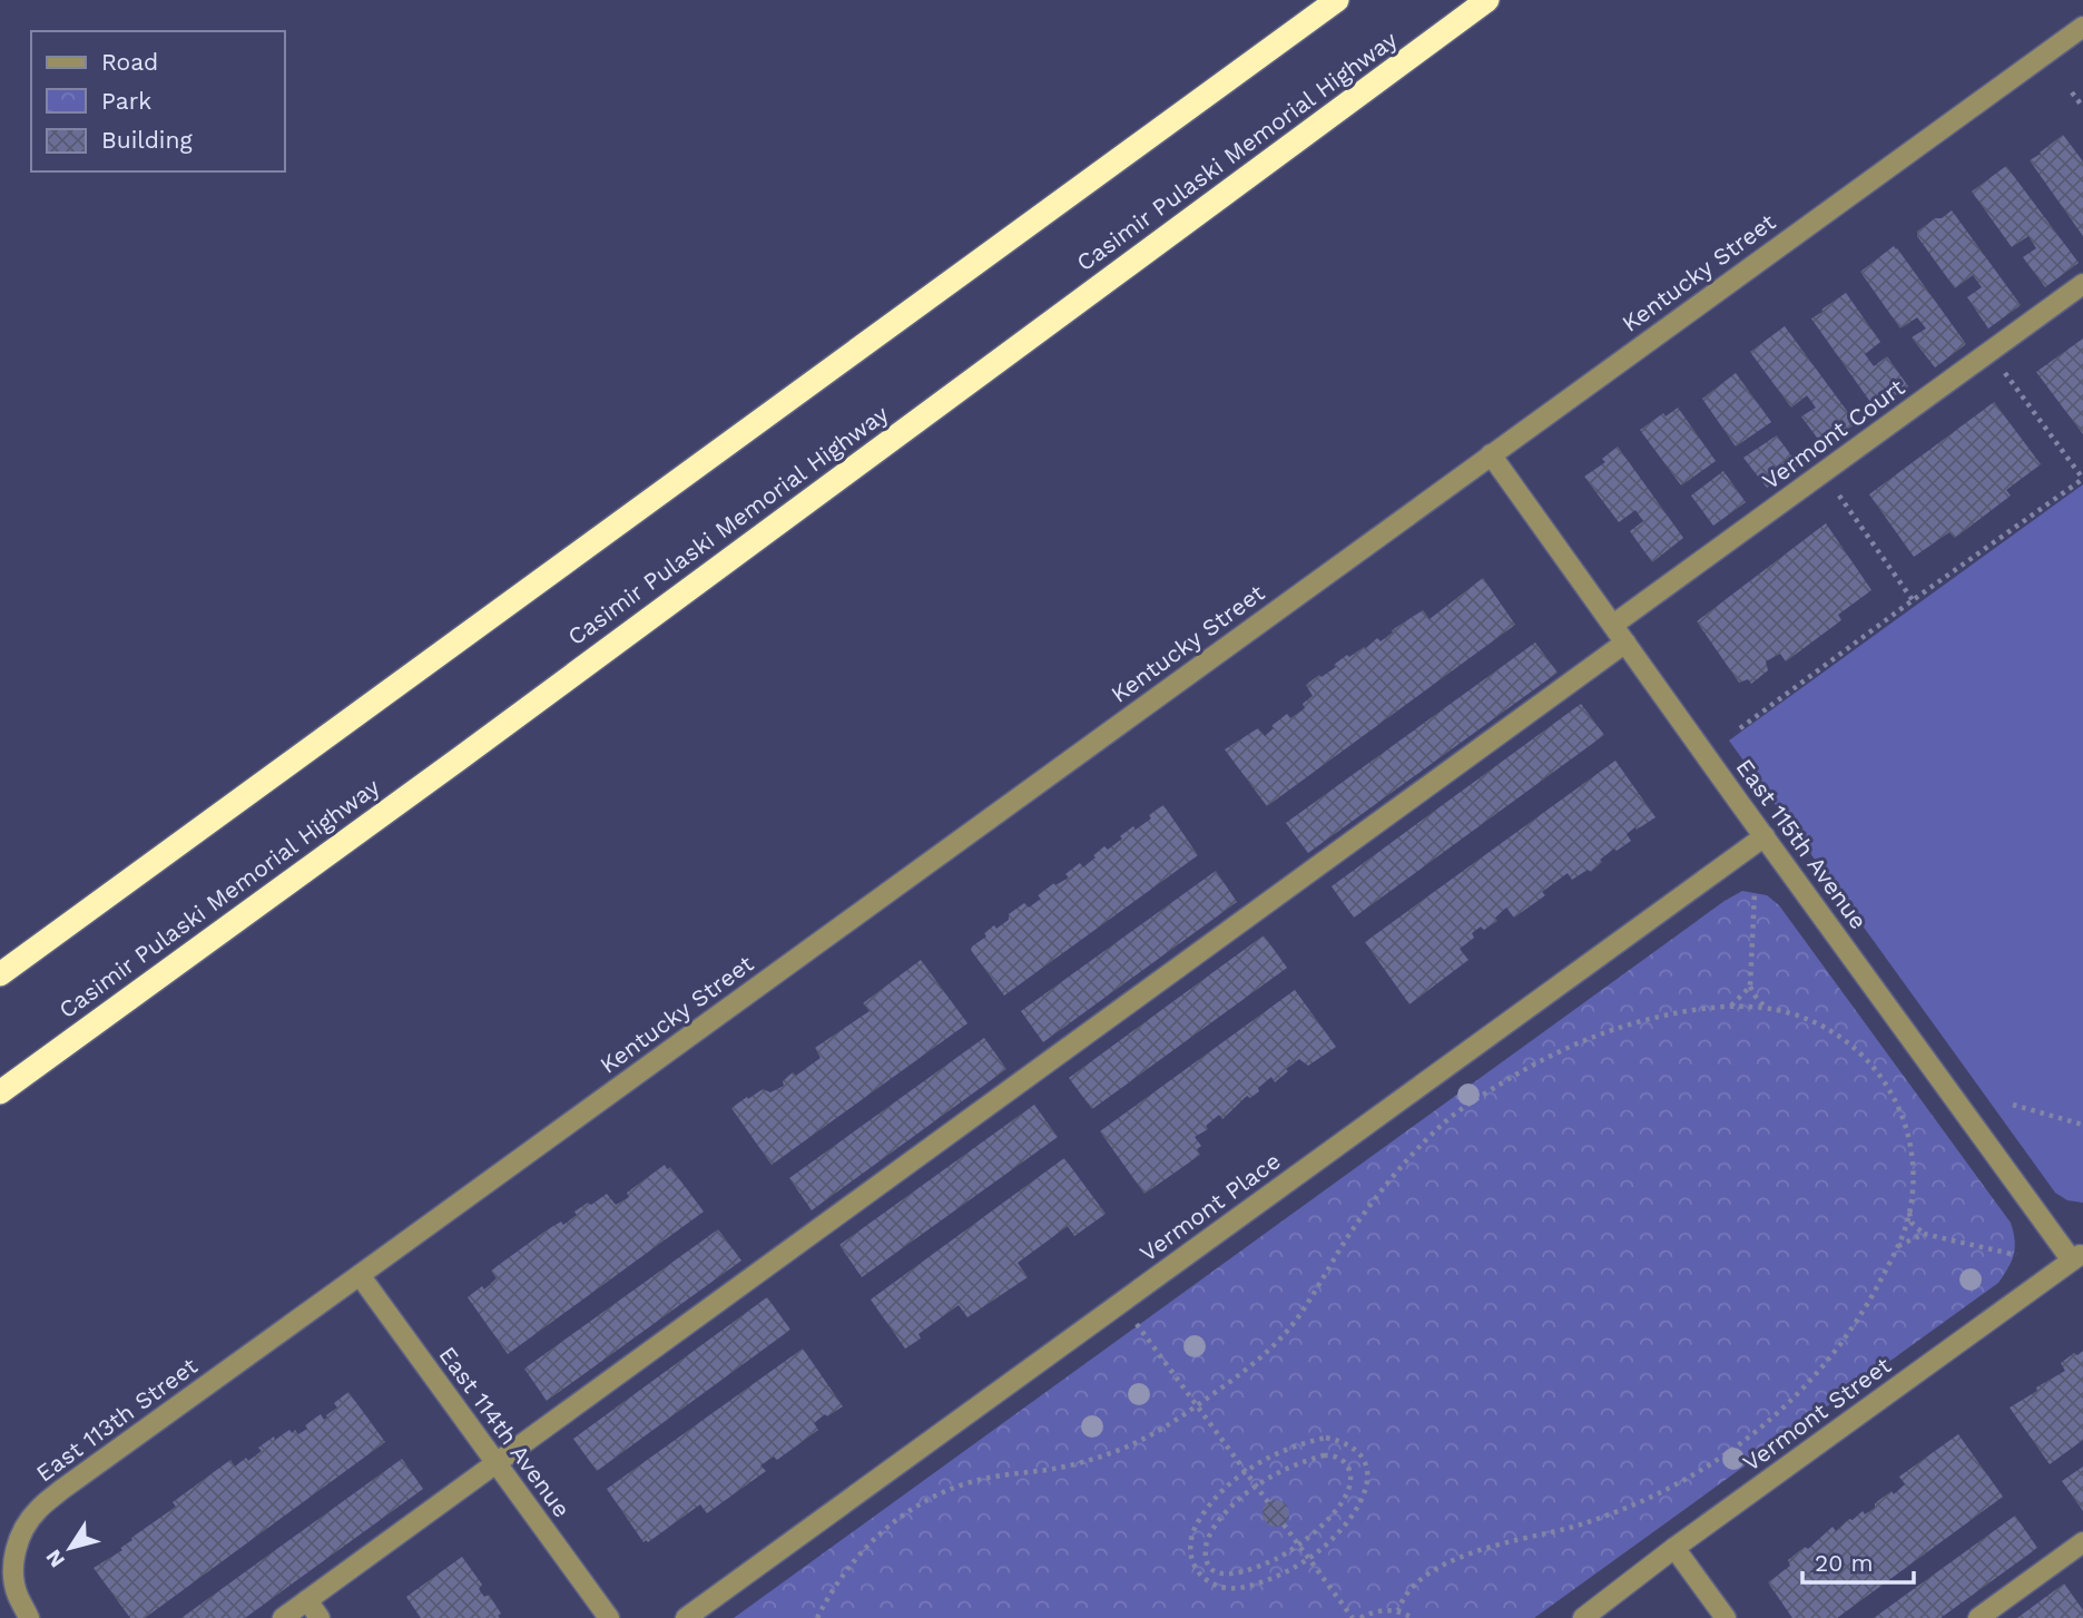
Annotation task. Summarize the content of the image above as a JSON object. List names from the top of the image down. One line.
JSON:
{"streets":{"highway":["Casimir Pulaski Memorial Highway"],"street":["Kentucky Street","Vermont Court","East 115th Avenue","Vermont Place","Vermont Street","East 113th Street","East 114th Avenue"]},"crossings":[["Kentucky Street","East 115th Avenue"],["Kentucky Street","East 113th Street"],["Kentucky Street","East 114th Avenue"],["Vermont Court","East 115th Avenue"],["East 115th Avenue","Vermont Place"],["East 115th Avenue","Vermont Street"]],"legend":["Road","Park","Building"],"scale_bar":"20 m","north":"bottom left"}
